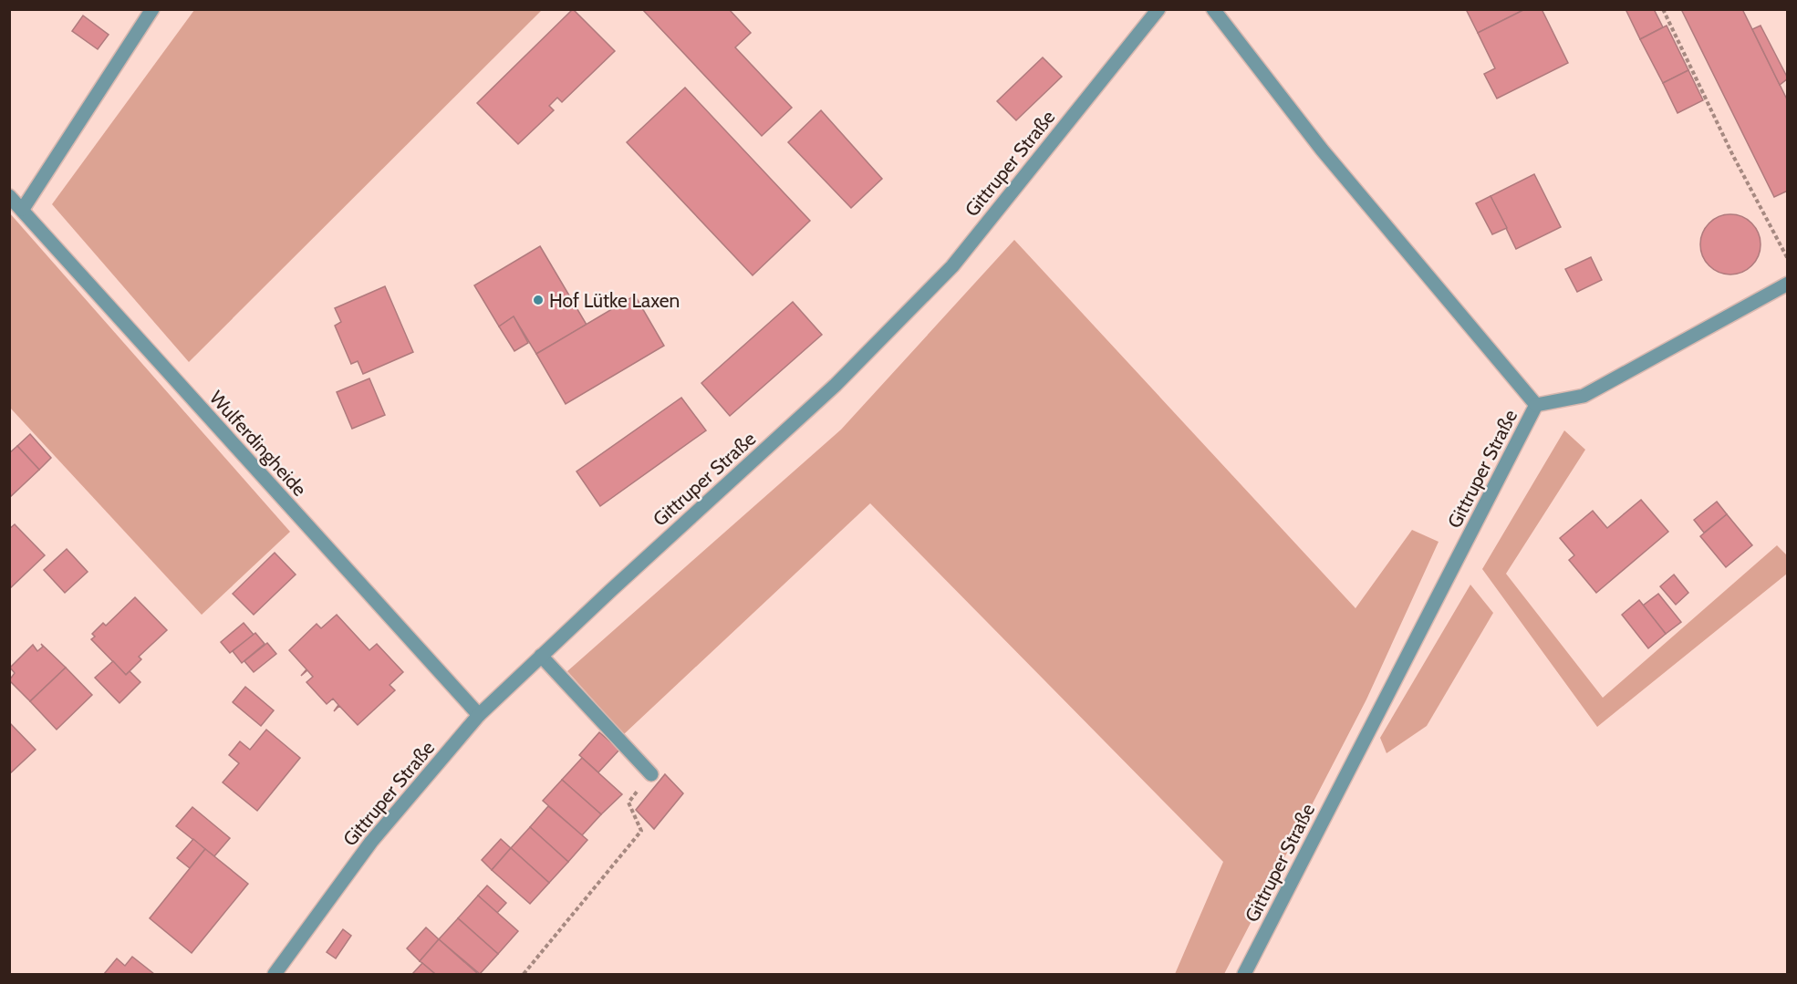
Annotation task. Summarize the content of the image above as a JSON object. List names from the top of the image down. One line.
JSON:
{"streets":{"street":["Gittruper Straße","Wulferdingheide"]},"crossings":[["Gittruper Straße","Wulferdingheide"]],"places":["Hof Lütke Laxen"]}
